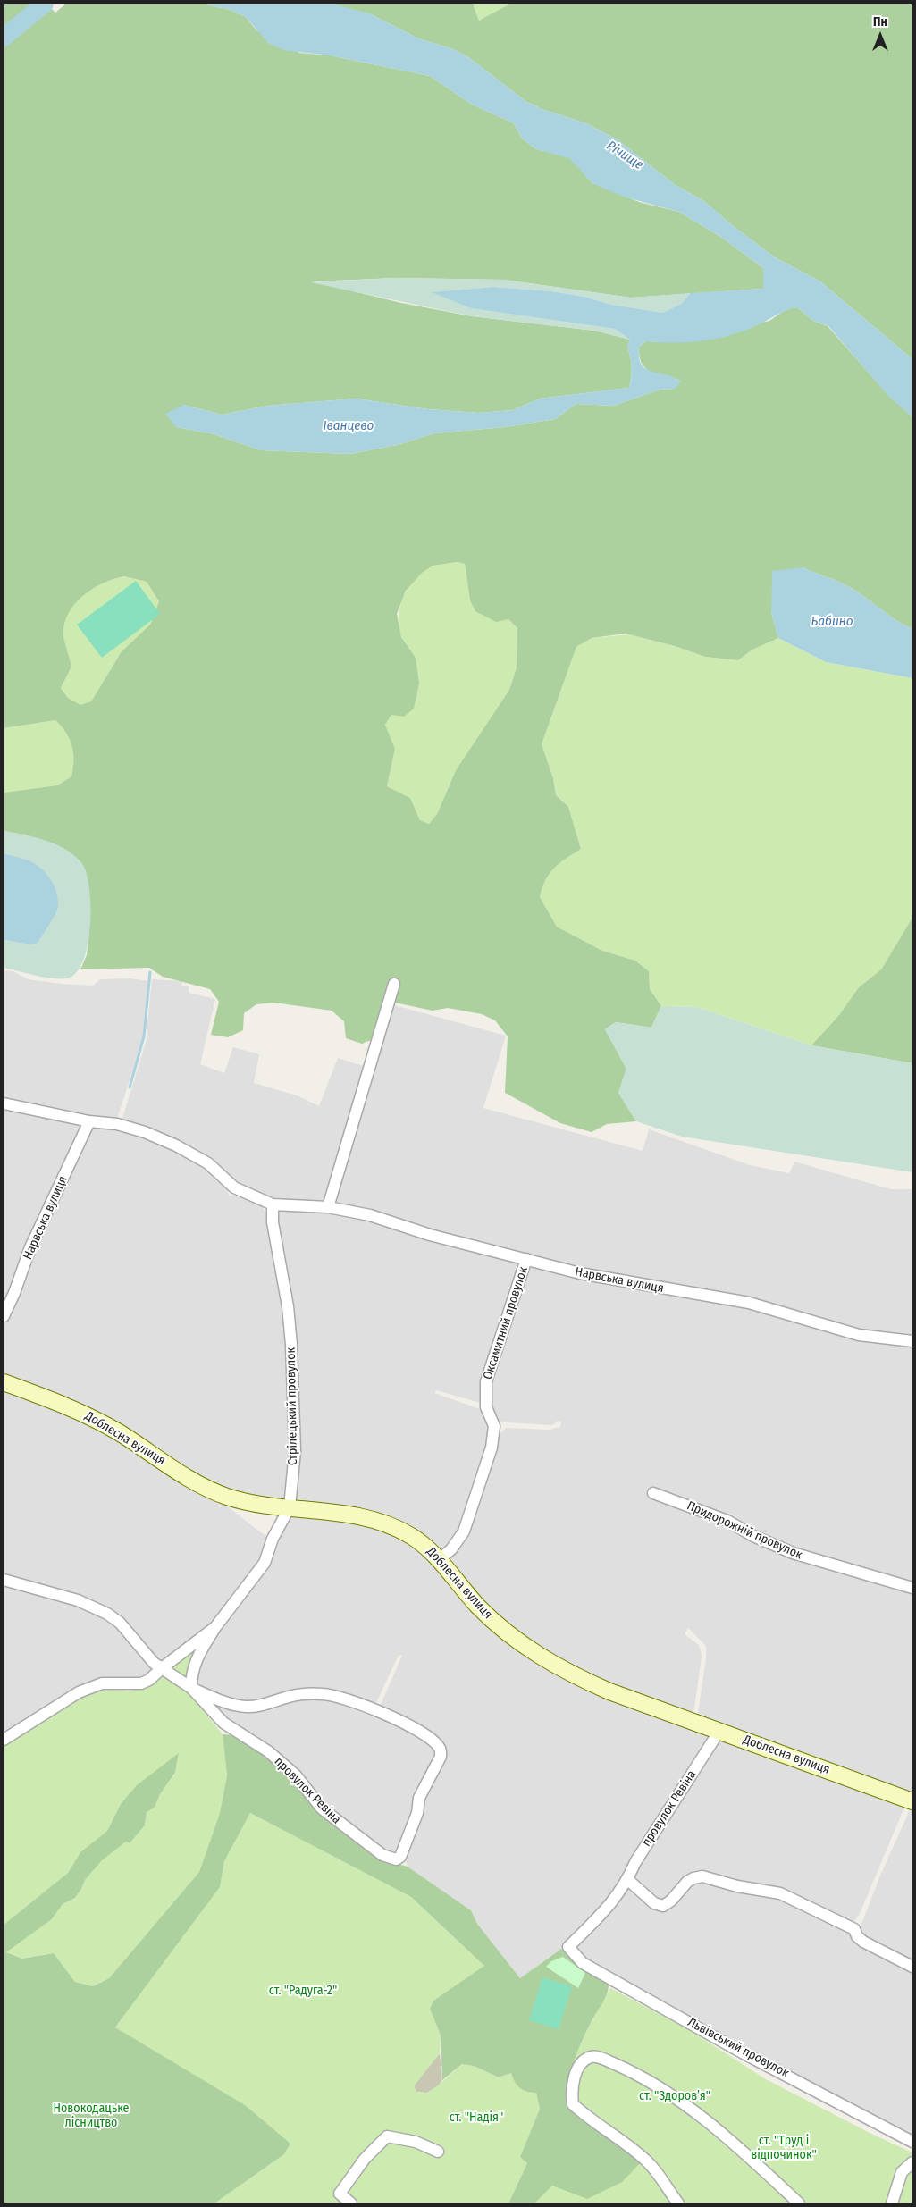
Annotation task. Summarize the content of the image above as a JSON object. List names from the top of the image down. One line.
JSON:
{"streets":{"street":["Нарвська вулиця","Оксамитний провулок","Стрілецький провулок","Доблесна вулиця","Придорожній провулок","провулок Ревіна","Львівський провулок"]},"crossings":[["Нарвська вулиця","Оксамитний провулок"],["Нарвська вулиця","Стрілецький провулок"],["Оксамитний провулок","Доблесна вулиця"],["Стрілецький провулок","Доблесна вулиця"],["Стрілецький провулок","провулок Ревіна"],["Доблесна вулиця","провулок Ревіна"],["провулок Ревіна","Львівський провулок"]],"water":["Річище","Іванцево","Бабино"],"parks":["ст. \"Радуга-2\"","ст. \"Здоров’я\"","Новокодацьке лісництво","ст. \"Надія\"","ст. \"Труд і відпочинок\""],"north":"top"}
